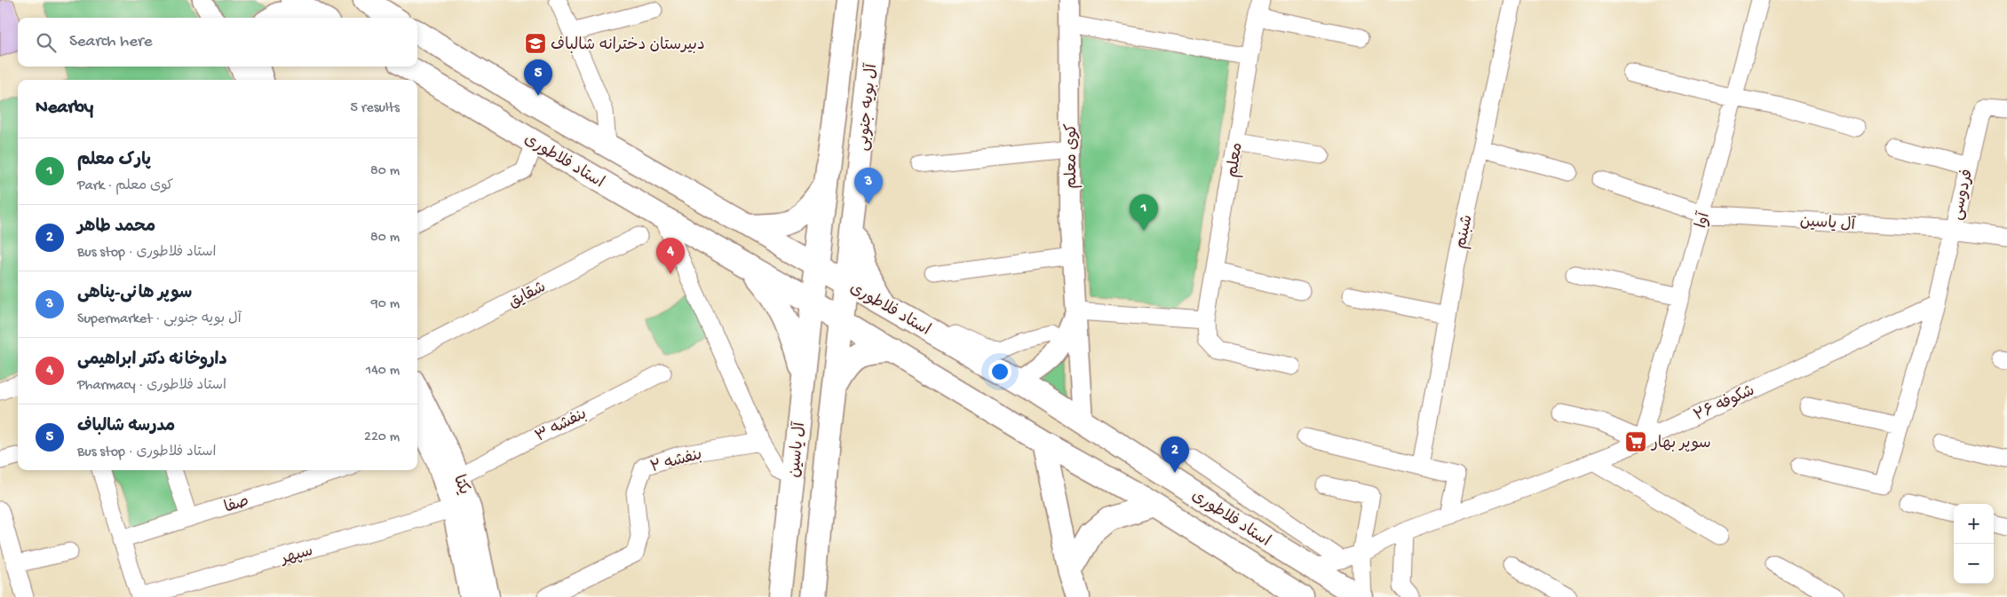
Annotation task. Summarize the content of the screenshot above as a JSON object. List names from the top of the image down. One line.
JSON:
{"streets":{"main road":["آل بویه جنوبی","استاد فلاطوری","آل یاسین"],"street":["کوی معلم","معلم","فردوسی","آوا","شبنم","شقایق","شکوفه ۲۶","بنفشه ۳","بنفشه ۲","یکتا","صفا","سپهر"]},"crossings":[["آل بویه جنوبی","استاد فلاطوری"],["آل بویه جنوبی","آل یاسین"],["کوی معلم","استاد فلاطوری"],["استاد فلاطوری","آل یاسین"],["استاد فلاطوری","شکوفه ۲۶"],["فردوسی","آل یاسین"],["فردوسی","شکوفه ۲۶"],["آوا","آل یاسین"],["آوا","شکوفه ۲۶"],["بنفشه ۳","یکتا"],["یکتا","سپهر"]],"places":{"school or university":["دبیرستان دخترانه شالباف"],"supermarket":["سوپر بهار"]},"page":{"search":"Search here","pins":["5","3","1","4","2"],"heading":["Nearby","5 results"],"list":[{"mark":"1","name":"پارک معلم","note":"Park · کوی معلم","value":"80 m"},{"mark":"2","name":"محمد طاهر","note":"Bus stop · استاد فلاطوری","value":"80 m"},{"mark":"3","name":"سوپر هانی-پناهی","note":"Supermarket · آل بویه جنوبی","value":"90 m"},{"mark":"4","name":"داروخانه دکتر ابراهیمی","note":"Pharmacy · استاد فلاطوری","value":"140 m"},{"mark":"5","name":"مدرسه شالباف","note":"Bus stop · استاد فلاطوری","value":"220 m"}],"map_buttons":["+","−"]}}
